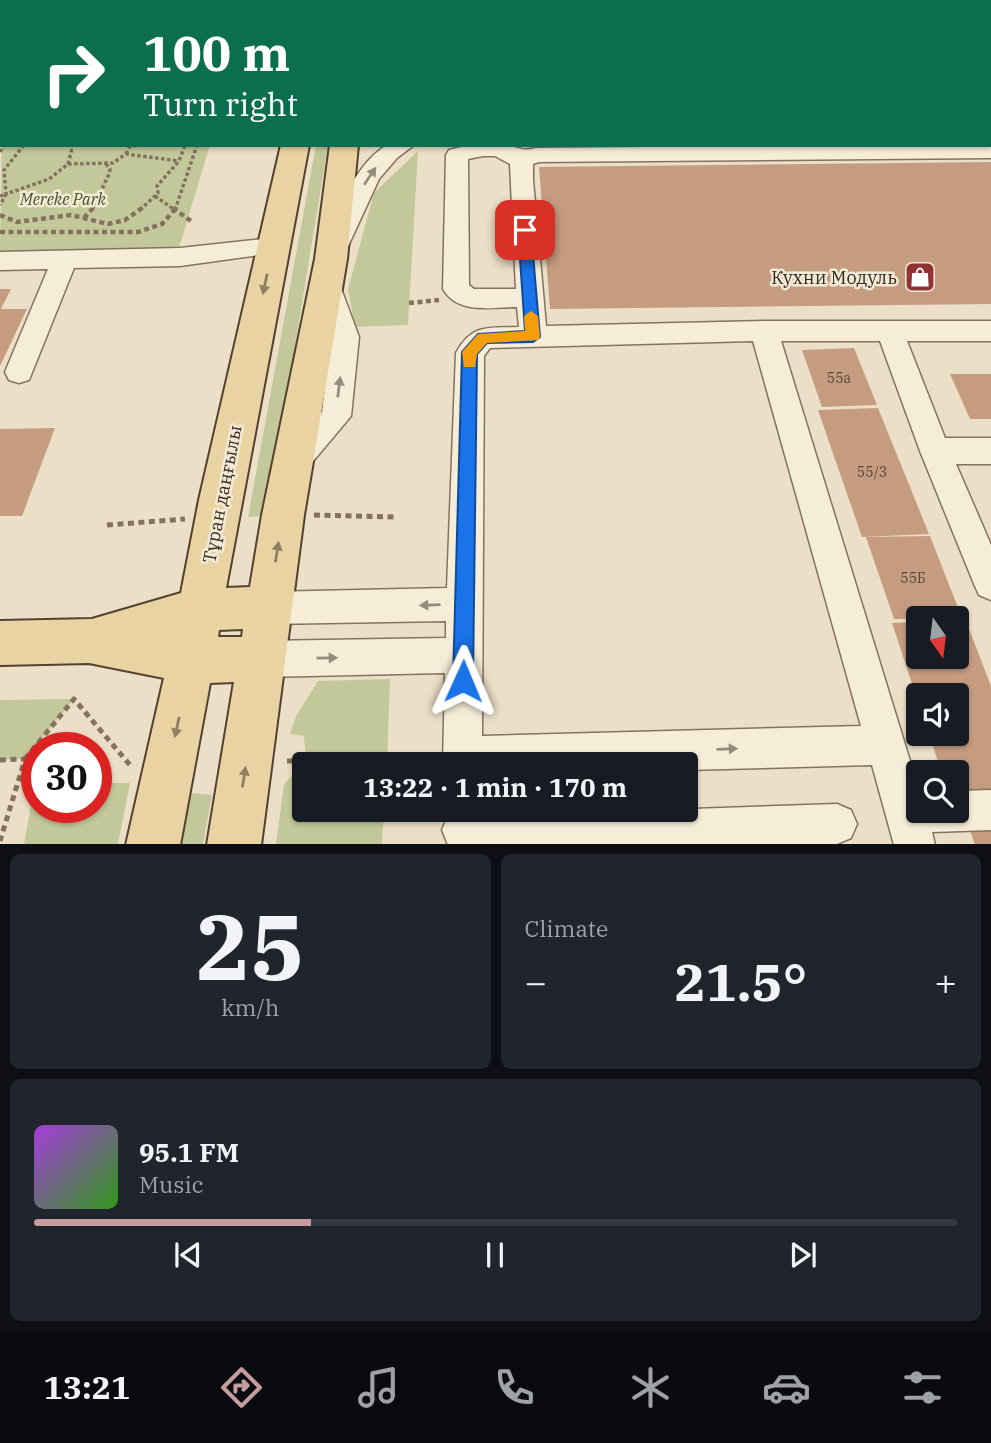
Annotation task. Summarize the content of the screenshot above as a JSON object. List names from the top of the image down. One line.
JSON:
{"streets":{"main road":["Тұран даңғылы"]},"parks":["Mereke Park"],"places":{"shop":["Кухни Модуль"]},"house_numbers":["55а","55/3","55Б"],"north":"bottom","page":{"turn":["100 m","Turn right"],"limit":"30","trip":"13:22 · 1 min · 170 m","tile":[["25","km/h"],"Climate"],"heat":["−","21.5°","+"],"song":["95.1 FM","Music"],"tabs":"13:21"}}
